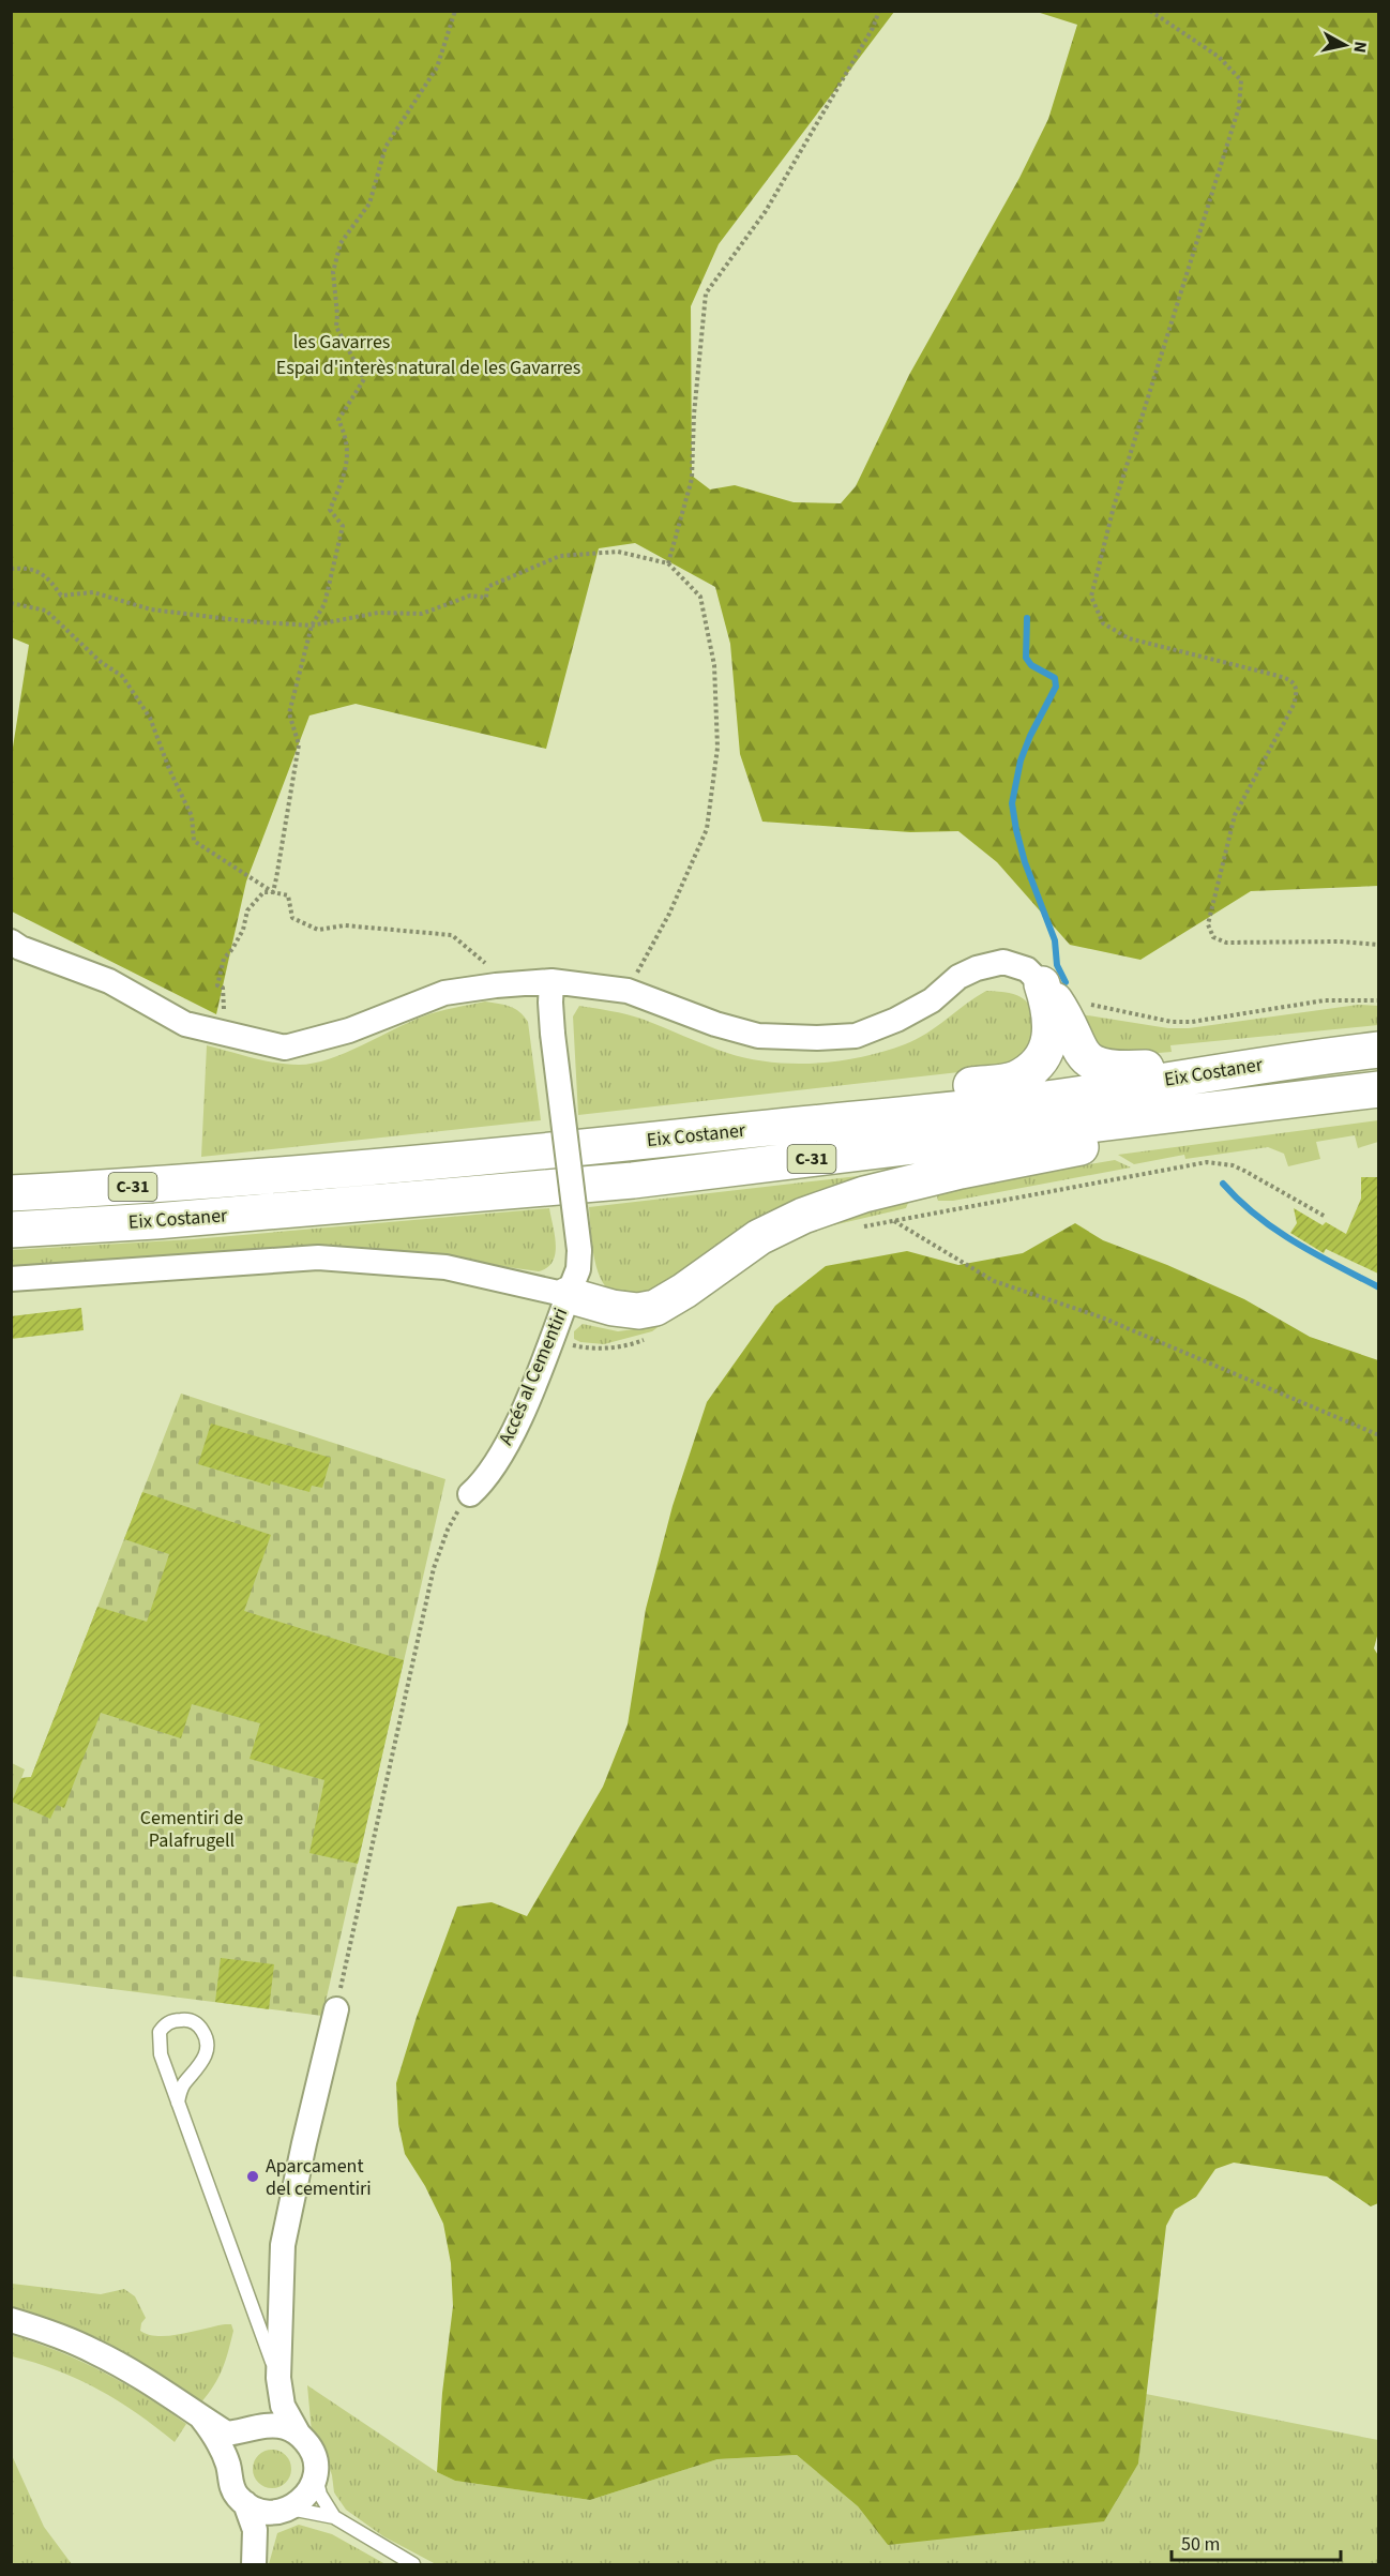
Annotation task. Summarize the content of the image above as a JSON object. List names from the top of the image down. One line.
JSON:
{"streets":{"highway":["Eix Costaner","C-31"],"street":["Accés al Cementiri"]},"parks":["les Gavarres","Espai d'interès natural de les Gavarres","Cementiri de Palafrugell"],"places":["Aparcament del cementiri"],"scale_bar":"50 m","north":"right"}
